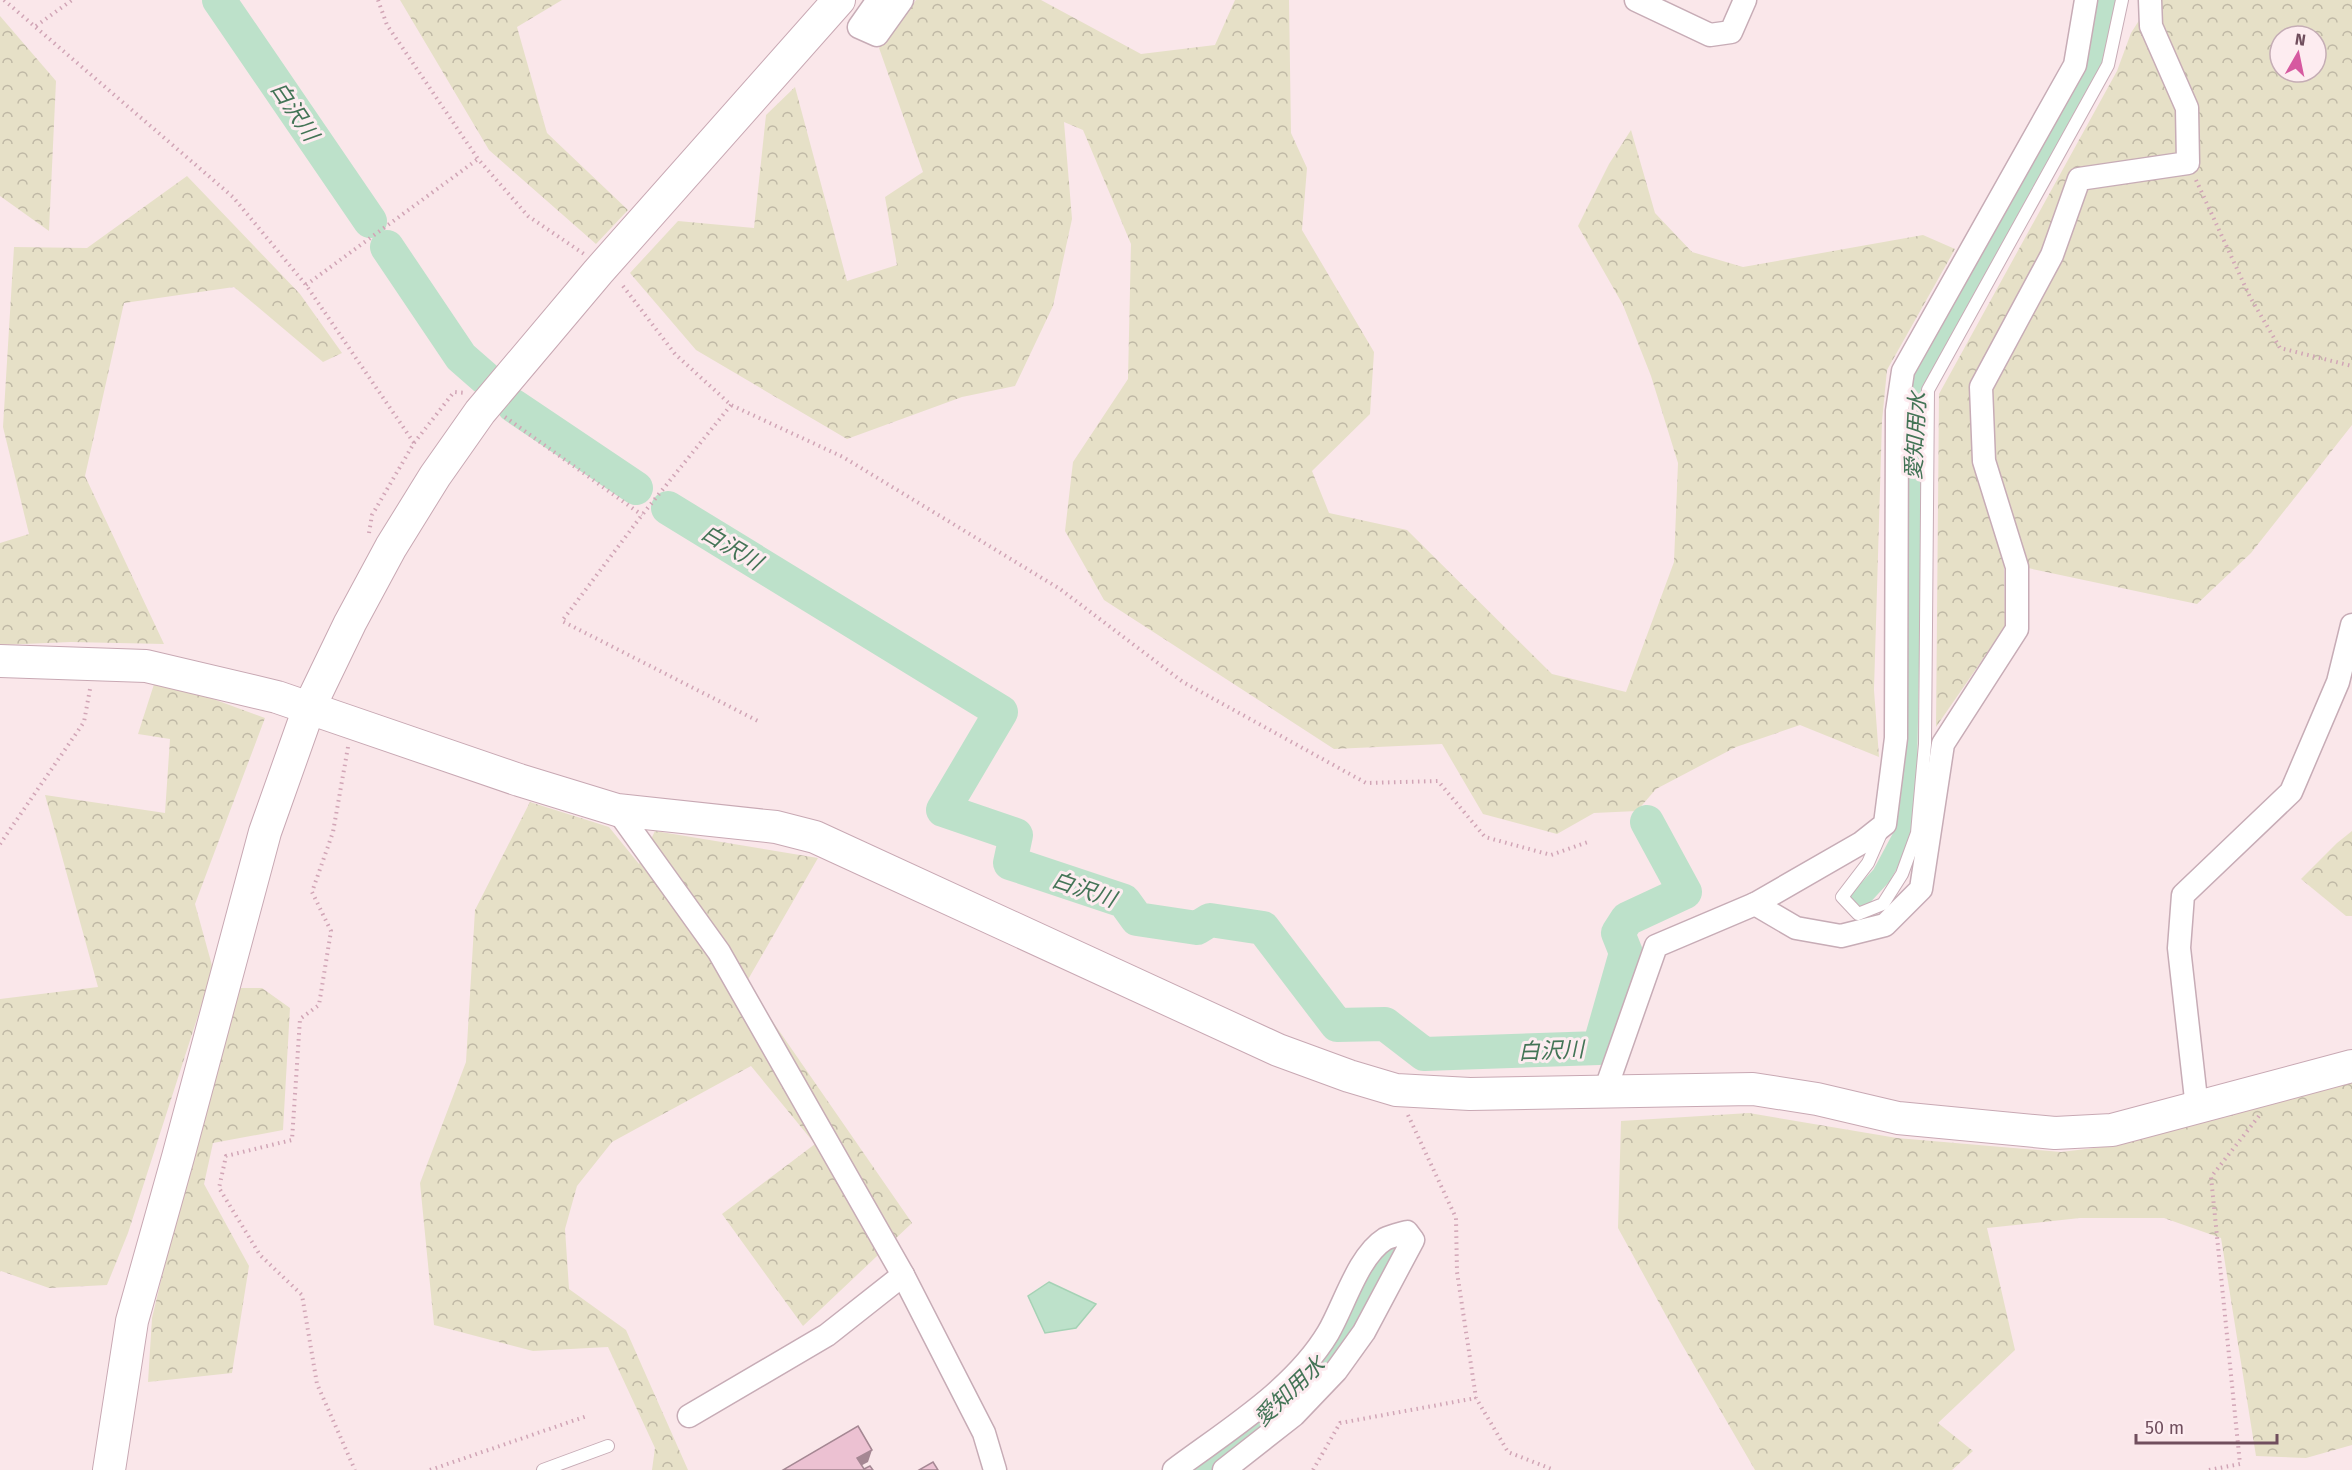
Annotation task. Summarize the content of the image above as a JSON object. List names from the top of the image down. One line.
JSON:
{"water":["白沢川","愛知用水"],"scale_bar":"50 m","north":"top"}
